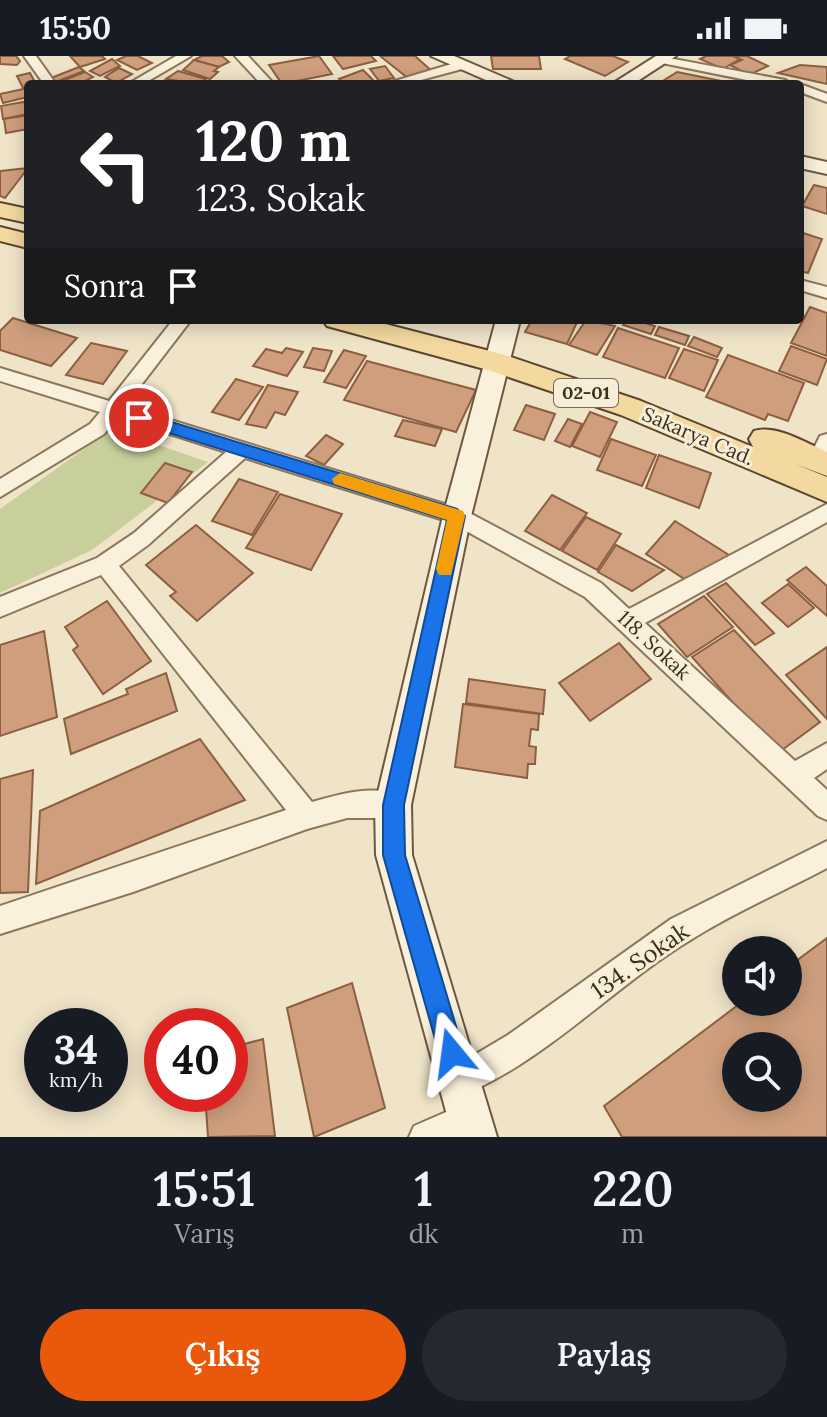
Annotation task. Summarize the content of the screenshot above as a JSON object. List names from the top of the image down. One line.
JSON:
{"streets":{"main road":["02-01","Sakarya Cad."],"street":["118. Sokak","134. Sokak"]},"page":{"status":"15:50","turn":["120 m","123. Sokak"],"then":"Sonra","speed":"34 km/h","limit":"40","eta":["15:51","Varış","1","dk","220","m"],"buttons":["Çıkış","Paylaş"]}}
